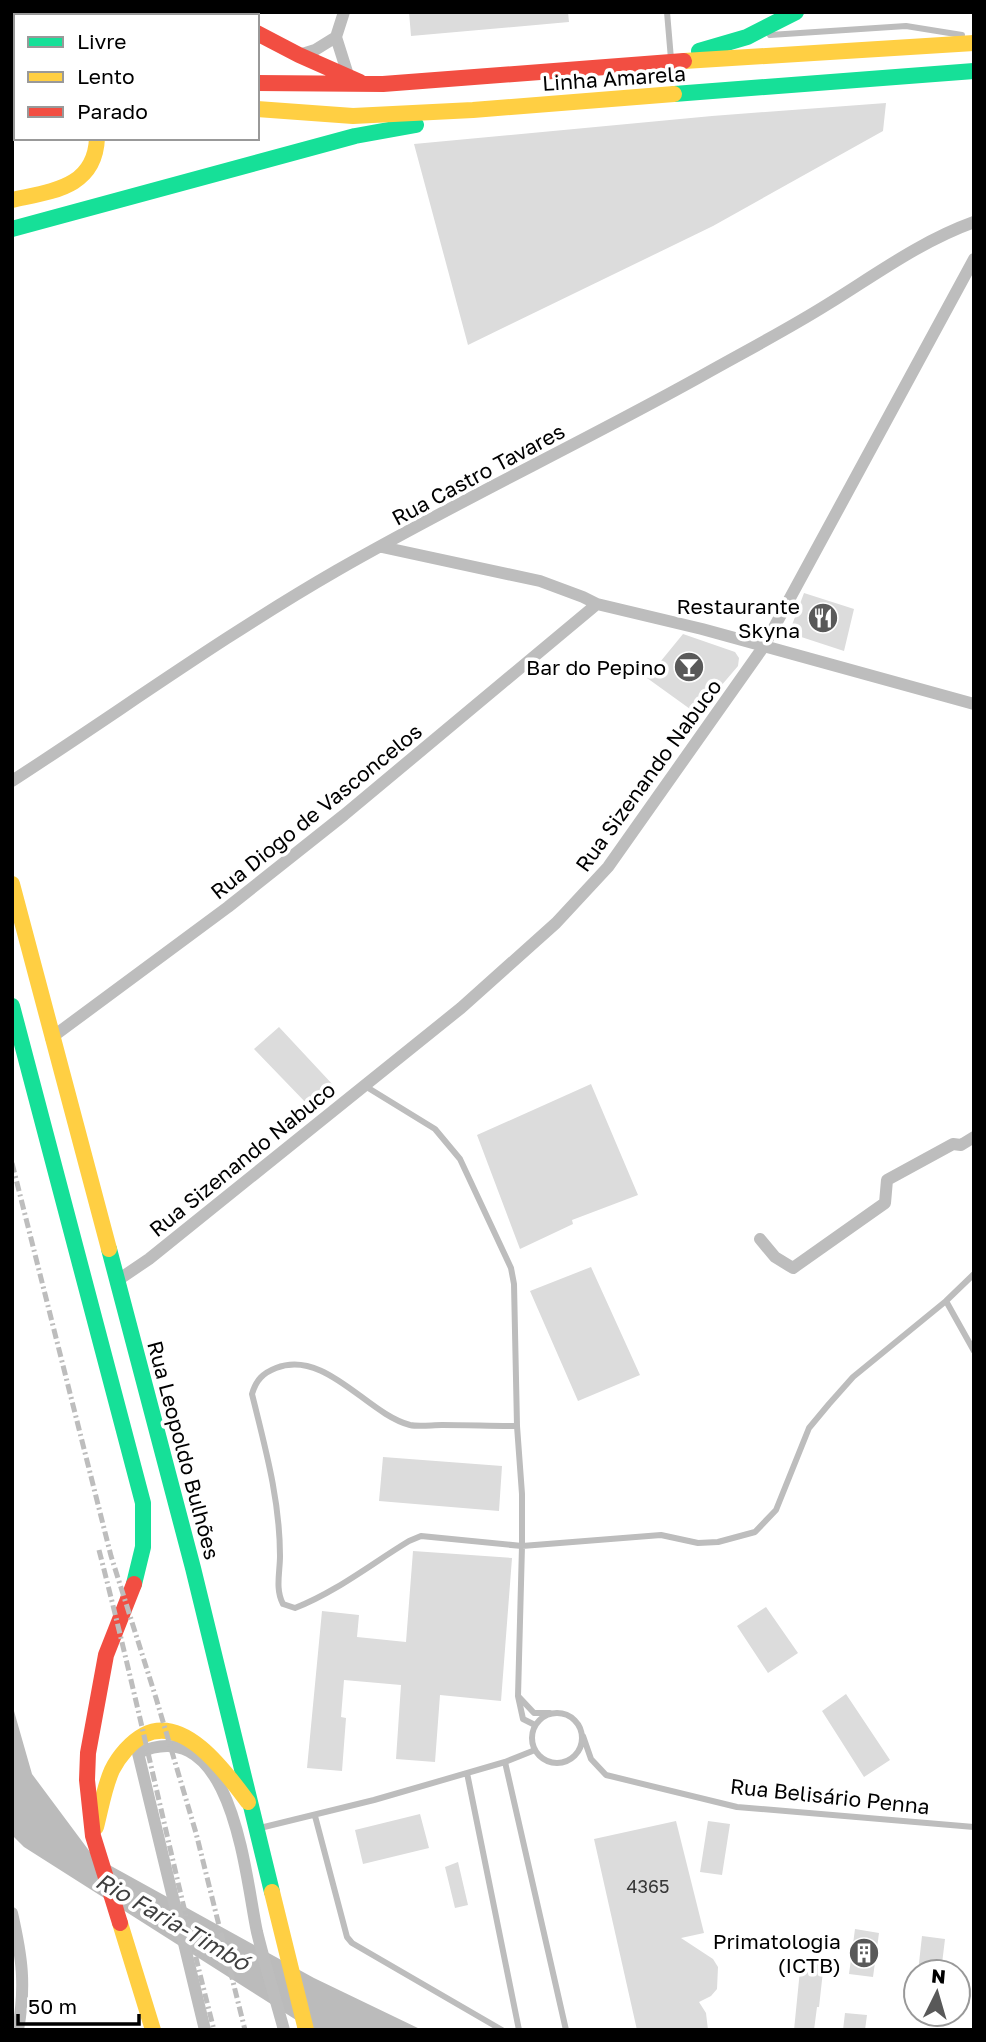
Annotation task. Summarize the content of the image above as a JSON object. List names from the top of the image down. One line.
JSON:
{"streets":{"main road":["Linha Amarela","Rua Leopoldo Bulhões"],"street":["Rua Castro Tavares","Rua Sizenando Nabuco","Rua Diogo de Vasconcelos"],"lane":["Rua Belisário Penna"]},"crossings":[["Rua Sizenando Nabuco","Rua Leopoldo Bulhões"],["Rua Diogo de Vasconcelos","Rua Leopoldo Bulhões"]],"water":["Rio Faria-Timbó"],"places":{"restaurant":["Restaurante Skyna"],"bar":["Bar do Pepino"],"building":["Primatologia (ICTB)"]},"house_numbers":["4365"],"legend":["Livre","Lento","Parado"],"scale_bar":"50 m","north":"top"}
